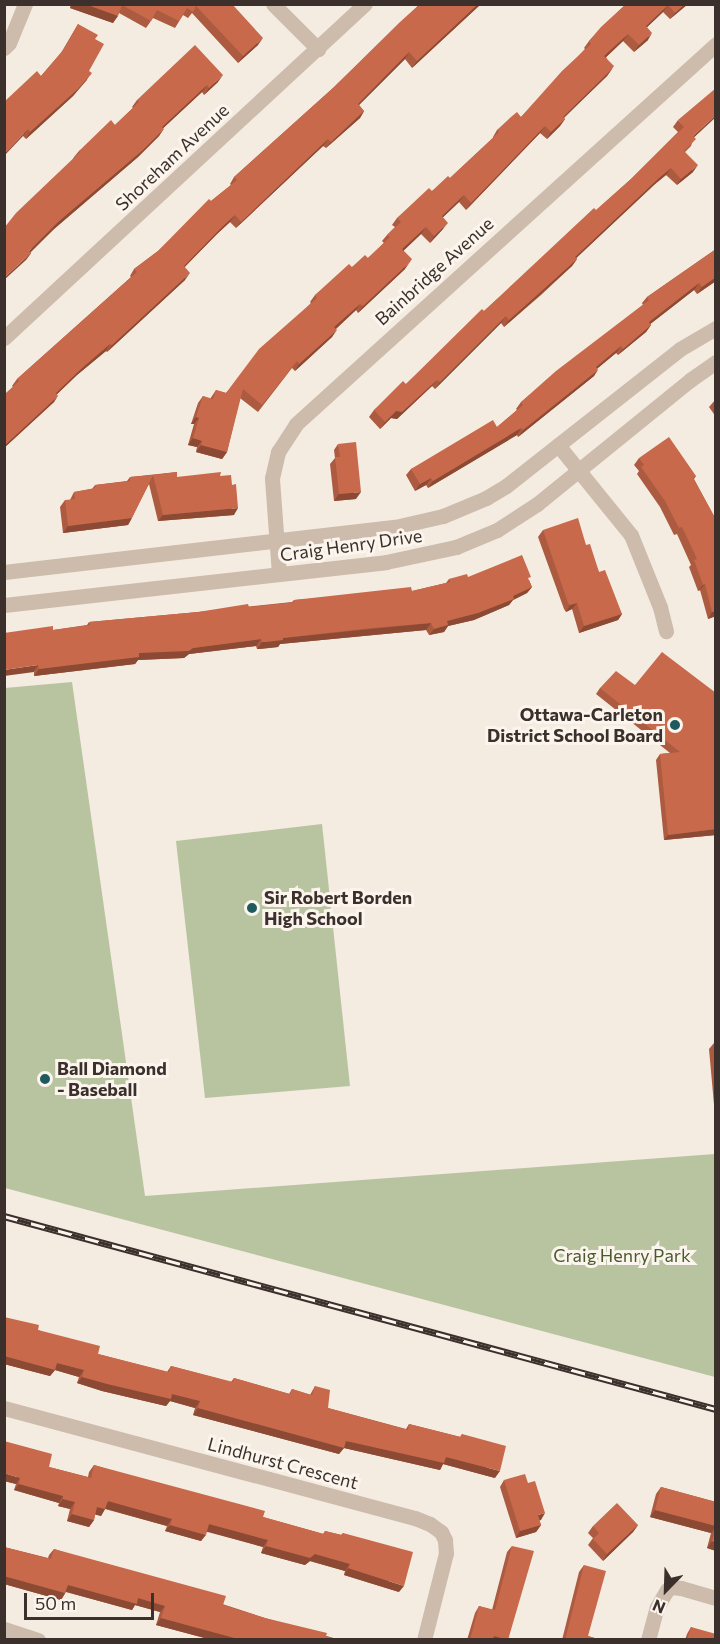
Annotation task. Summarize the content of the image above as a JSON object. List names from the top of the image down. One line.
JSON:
{"streets":{"street":["Shoreham Avenue","Bainbridge Avenue","Craig Henry Drive","Lindhurst Crescent"]},"crossings":[["Bainbridge Avenue","Craig Henry Drive"]],"parks":["Craig Henry Park"],"places":["Ottawa-Carleton District School Board","Sir Robert Borden High School","Ball Diamond - Baseball"],"scale_bar":"50 m","north":"bottom left"}
